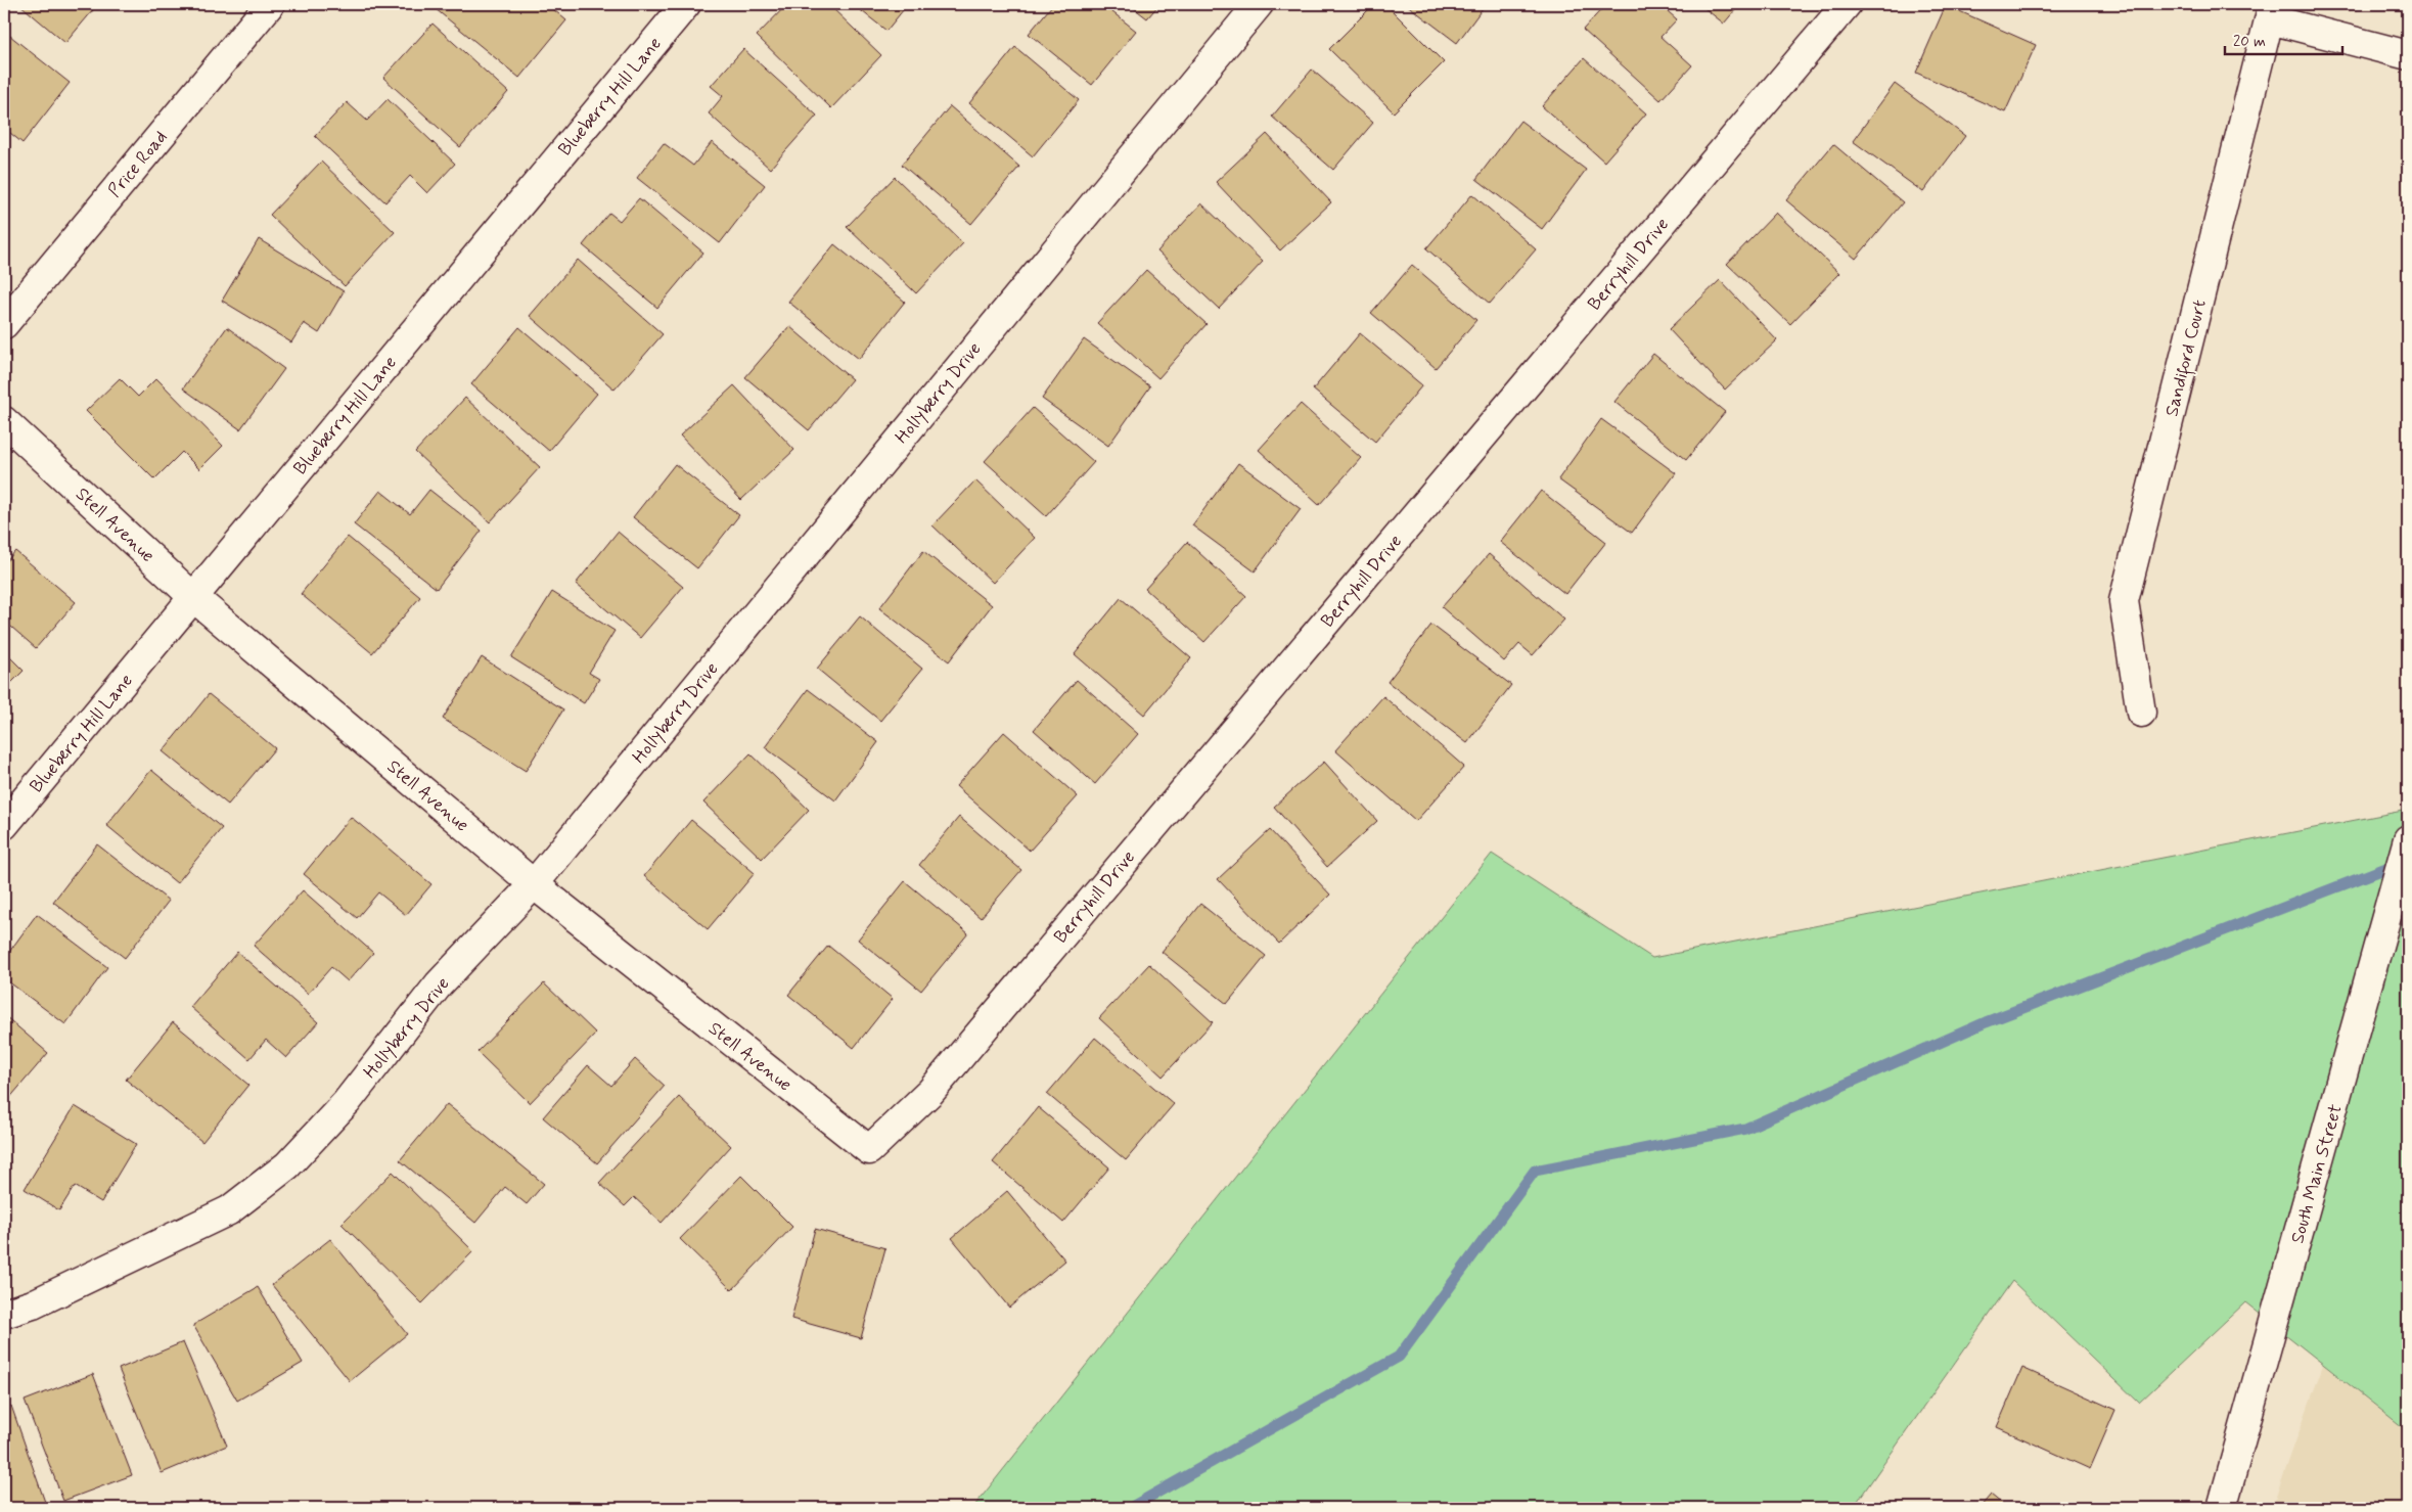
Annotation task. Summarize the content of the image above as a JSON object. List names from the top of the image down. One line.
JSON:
{"streets":{"street":["Blueberry Hill Lane","Price Road","Berryhill Drive","Sandiford Court","Hollyberry Drive","Stell Avenue","South Main Street"]},"crossings":[["Blueberry Hill Lane","Stell Avenue"],["Berryhill Drive","Stell Avenue"],["Hollyberry Drive","Stell Avenue"]],"scale_bar":"20 m"}
